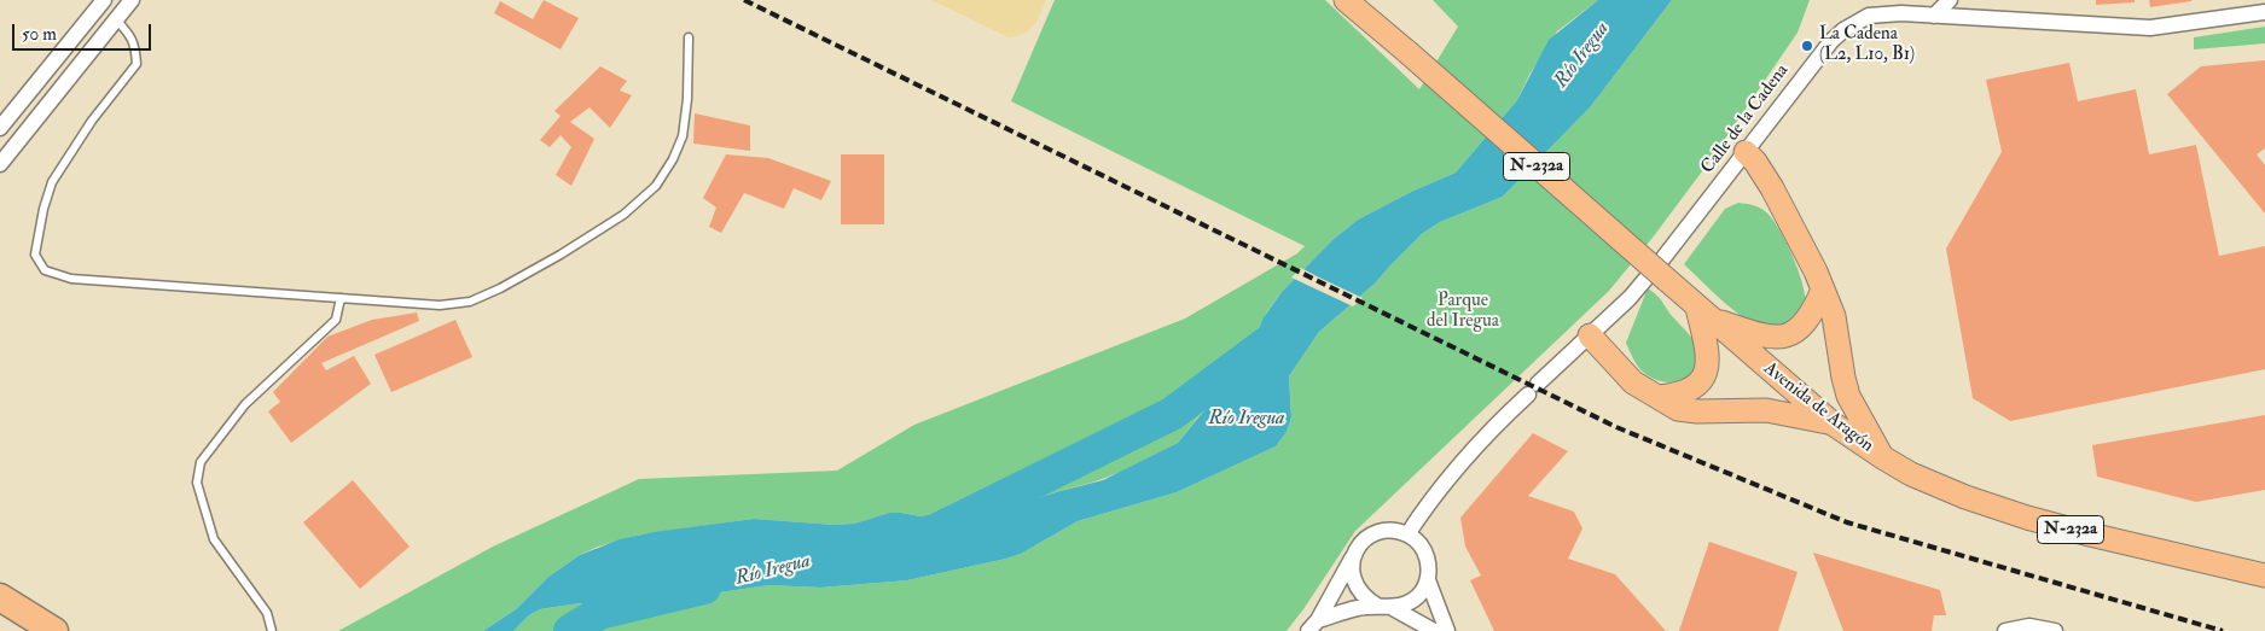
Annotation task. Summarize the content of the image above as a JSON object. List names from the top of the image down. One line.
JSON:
{"streets":{"main road":["N-232a","Avenida de Aragón"],"street":["Calle de la Cadena"]},"crossings":[["N-232a","Avenida de Aragón"]],"water":["Río Iregua"],"parks":["Parque del Iregua"],"places":["La Cadena (L2, L10, B1)"],"scale_bar":"50 m"}
